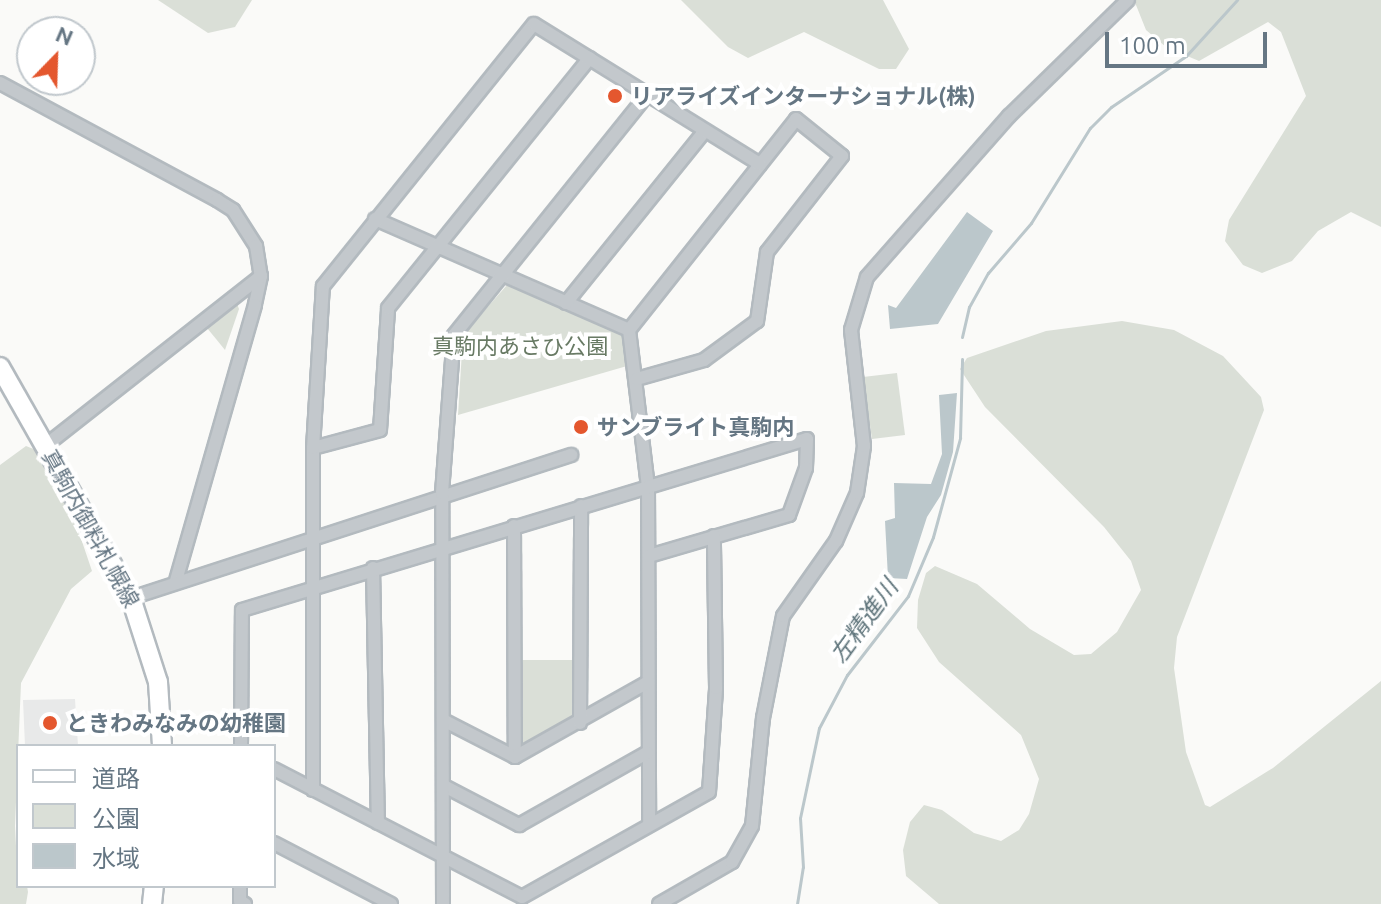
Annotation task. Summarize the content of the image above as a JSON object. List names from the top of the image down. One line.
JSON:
{"streets":{"main road":["真駒内御料札幌線"]},"water":["左精進川"],"parks":["真駒内あさひ公園"],"places":["リアライズインターナショナル(株)","サンブライト真駒内","ときわみなみの幼稚園"],"legend":["道路","公園","水域"],"scale_bar":"100 m","north":"top right"}
